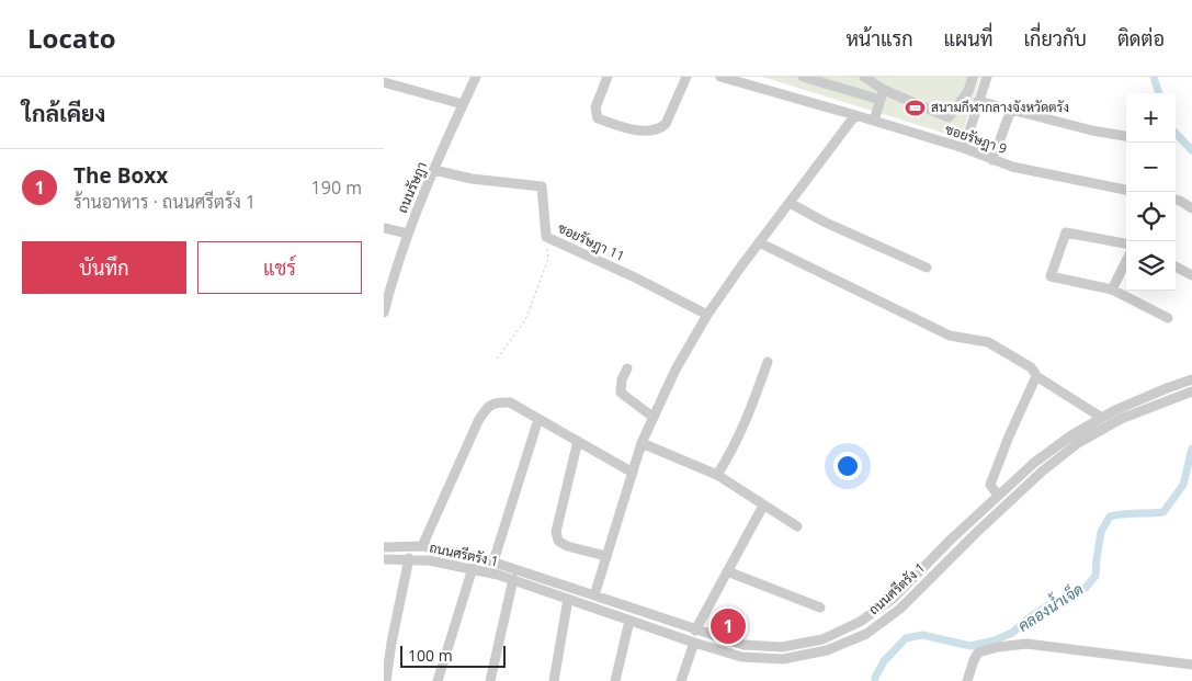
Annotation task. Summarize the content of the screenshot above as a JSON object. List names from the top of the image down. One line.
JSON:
{"streets":{"street":["ซอยรัษฎา 9","ถนนรัษฎา","ซอยรัษฎา 11","ถนนศรีตรัง 1"]},"crossings":[["ถนนรัษฎา","ซอยรัษฎา 11"]],"water":["คลองน้ำเจ็ด"],"places":{"sports":["สนามกีฬากลางจังหวัดตรัง"]},"scale_bar":"100 m","page":{"header":"Locato","nav":["หน้าแรก","แผนที่","เกี่ยวกับ","ติดต่อ"],"heading":"ใกล้เคียง","map_buttons":["+","−"],"list":[{"mark":"1","name":"The Boxx","note":"ร้านอาหาร · ถนนศรีตรัง 1","value":"190 m"}],"buttons":["บันทึก","แชร์"],"pins":"1","scale":"100 m"}}
